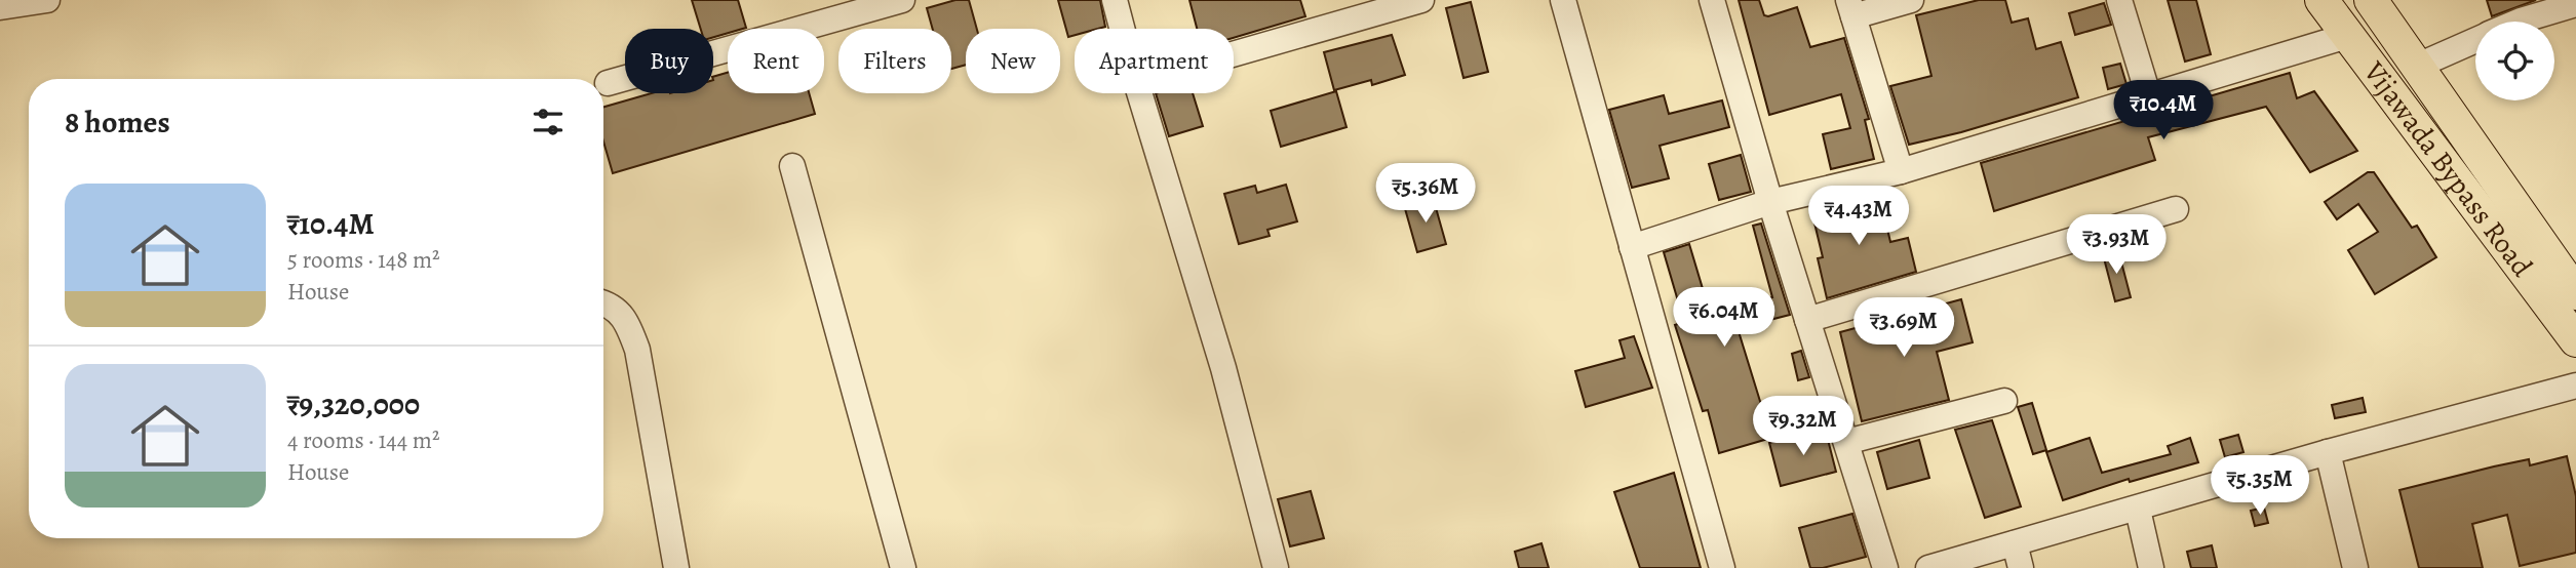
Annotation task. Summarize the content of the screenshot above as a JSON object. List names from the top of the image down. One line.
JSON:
{"streets":{"main road":["Vijawada Bypass Road"]},"page":{"chip":["Buy","Rent","Filters","New","Apartment"],"heading":"8 homes","price":["₹10.4M","₹5.36M","₹4.43M","₹3.93M","₹6.04M","₹3.69M","₹9.32M","₹5.35M"],"list":[{"name":"₹10.4M","note":"5 rooms · 148 m² · House"},{"name":"₹9,320,000","note":"4 rooms · 144 m² · House"}]}}
